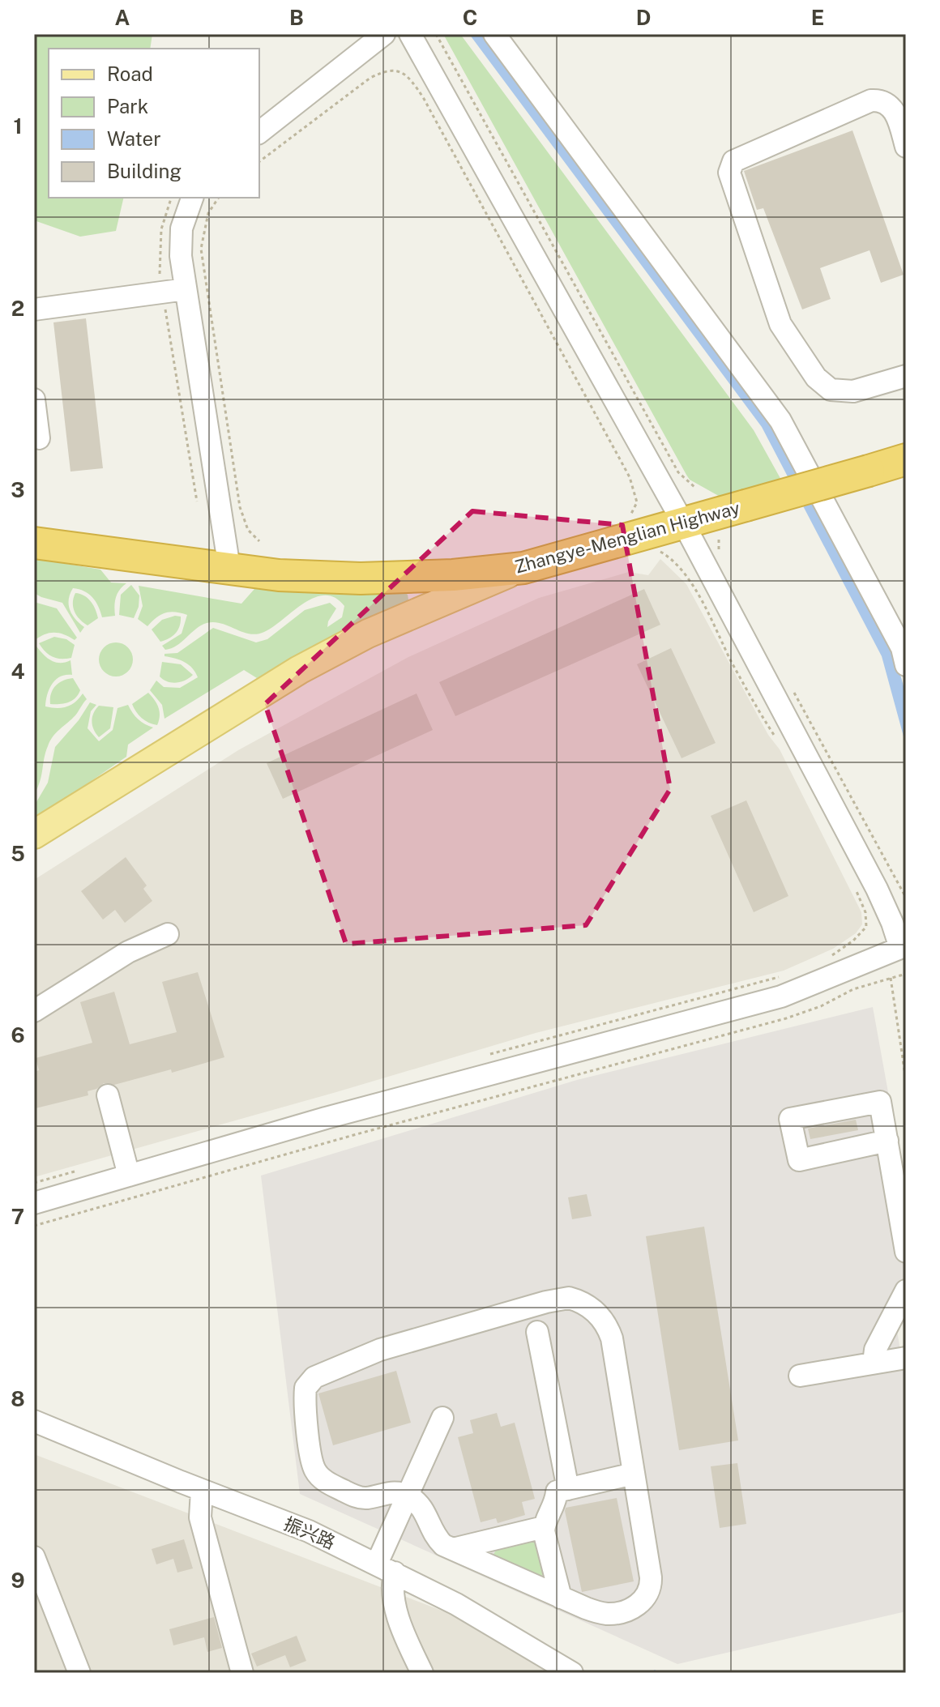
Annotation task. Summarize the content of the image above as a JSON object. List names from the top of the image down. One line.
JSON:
{"streets":{"highway":["Zhangye-Menglian Highway"],"street":["振兴路"]},"legend":["Road","Park","Water","Building"],"grid":{"columns":["A","B","C","D","E"],"rows":["1","2","3","4","5","6","7","8","9"]}}
